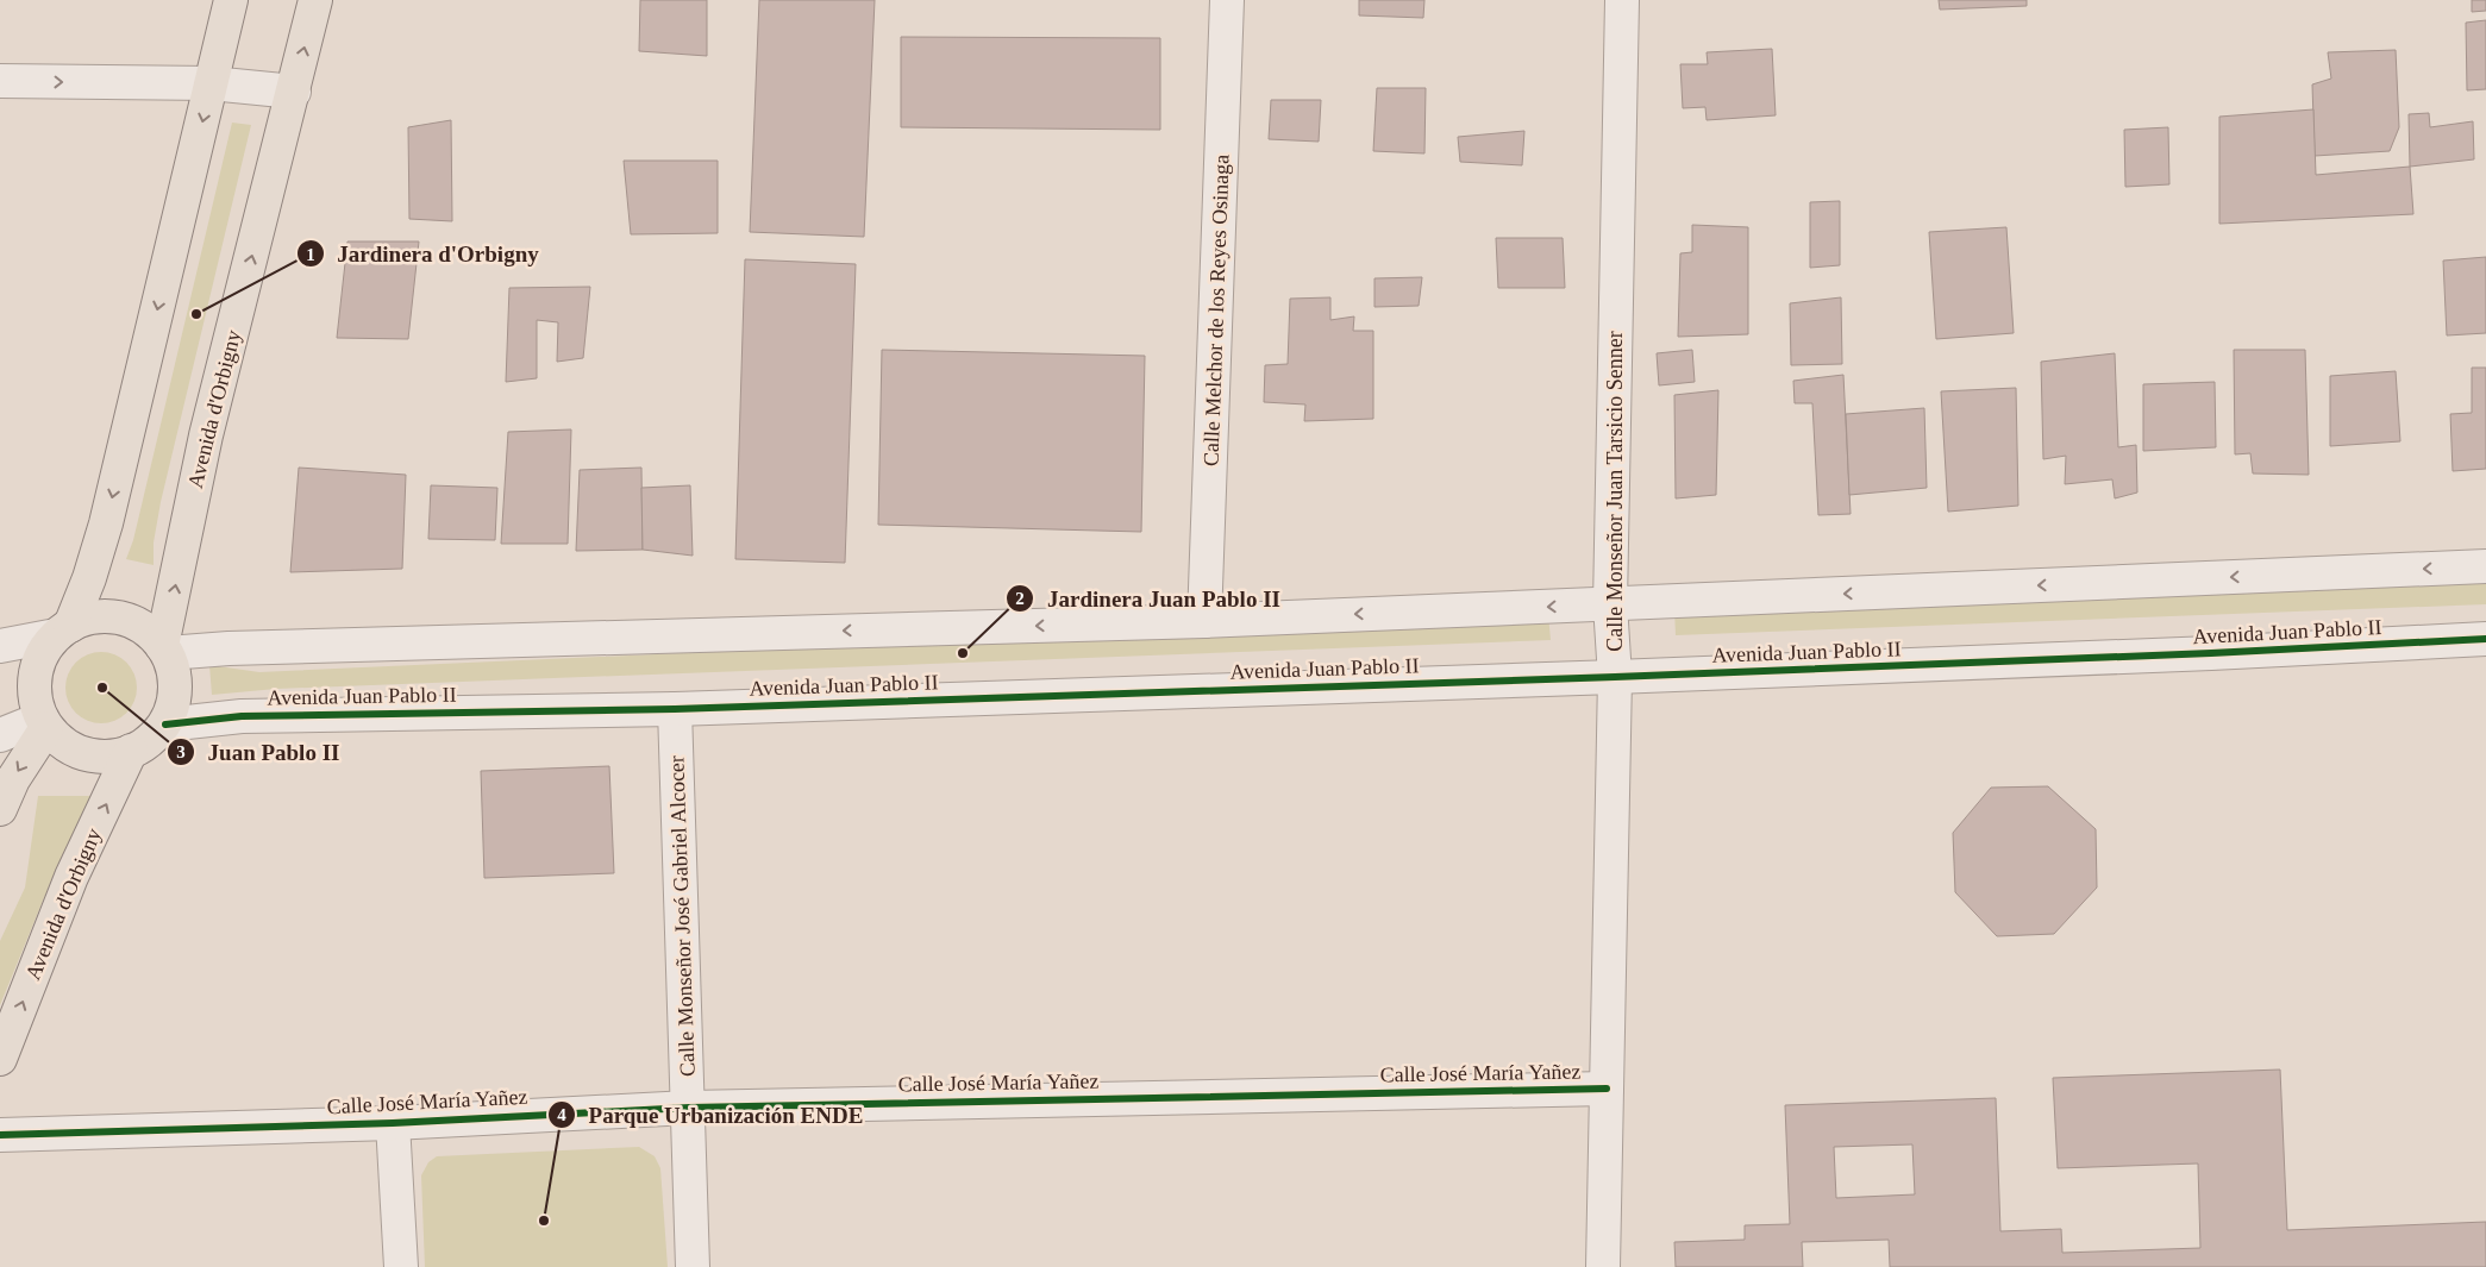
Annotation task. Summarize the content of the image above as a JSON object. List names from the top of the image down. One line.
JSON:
{"streets":{"main road":["Avenida d'Orbigny"],"street":["Calle Melchor de los Reyes Osinaga","Calle Monseñor Juan Tarsicio Senner","Avenida Juan Pablo II","Calle Monseñor José Gabriel Alcocer","Calle José María Yañez"]},"crossings":[["Avenida d'Orbigny","Avenida Juan Pablo II"],["Calle Monseñor Juan Tarsicio Senner","Avenida Juan Pablo II"],["Calle Monseñor Juan Tarsicio Senner","Calle José María Yañez"],["Avenida Juan Pablo II","Calle Monseñor José Gabriel Alcocer"],["Calle Monseñor José Gabriel Alcocer","Calle José María Yañez"]],"places":["Jardinera d'Orbigny","Jardinera Juan Pablo II","Juan Pablo II","Parque Urbanización ENDE"]}
